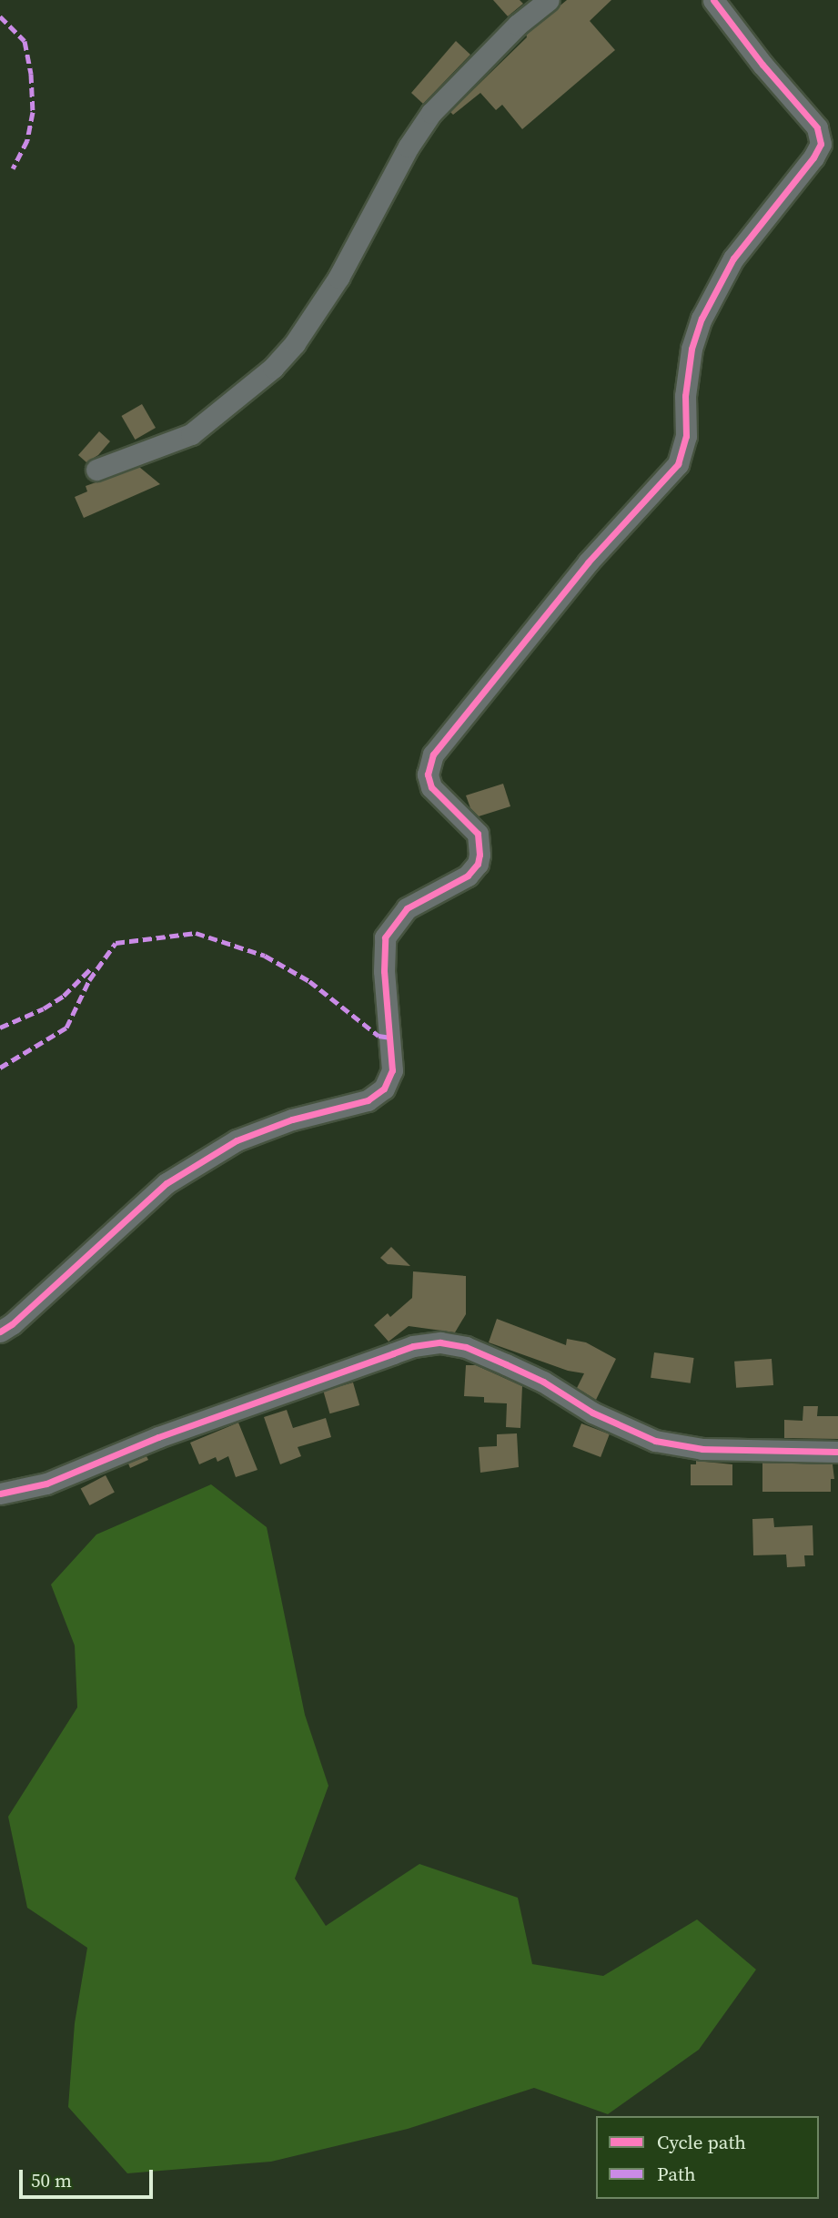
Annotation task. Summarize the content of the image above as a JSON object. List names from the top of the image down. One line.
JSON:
{"legend":["Cycle path","Path"],"scale_bar":"50 m"}
